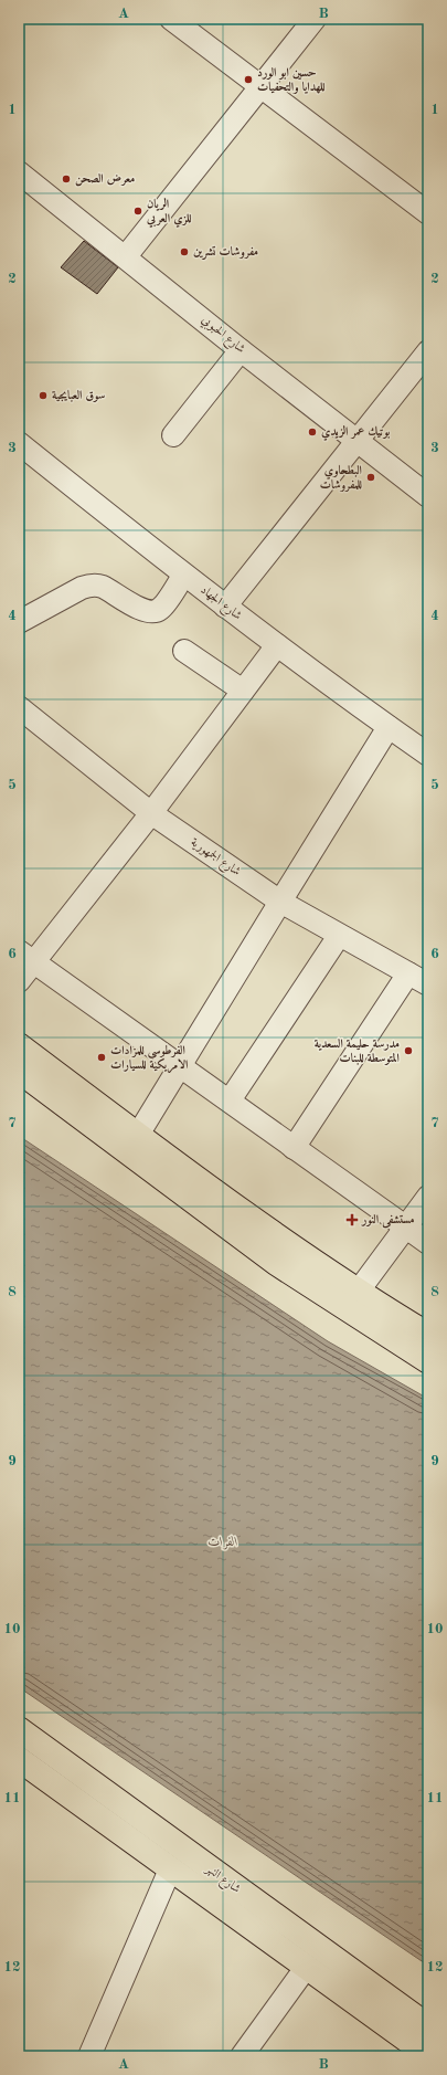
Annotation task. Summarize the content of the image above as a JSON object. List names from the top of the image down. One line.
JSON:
{"streets":{"main road":["شارع النهر"],"street":["شارع الحبوبي","شارع الجهاد","شارع الجمهورية"]},"water":["الفرات"],"places":{"other":["حسين ابو الورد للهدايا والتحفيات","معرض الصحن","الريان للزي العربي","مفروشات تشرين","سوق العبايجية","بوتيك عمر الزيدي","البطحاوي للمفروشات","مدرسة حليمة السعدية المتوسطة للبنات","الفرطوسي للمزادات الامريكية للسيارات"],"health":["مستشفى النور"]},"grid":{"columns":["A","B"],"rows":["1","2","3","4","5","6","7","8","9","10","11","12"]}}
